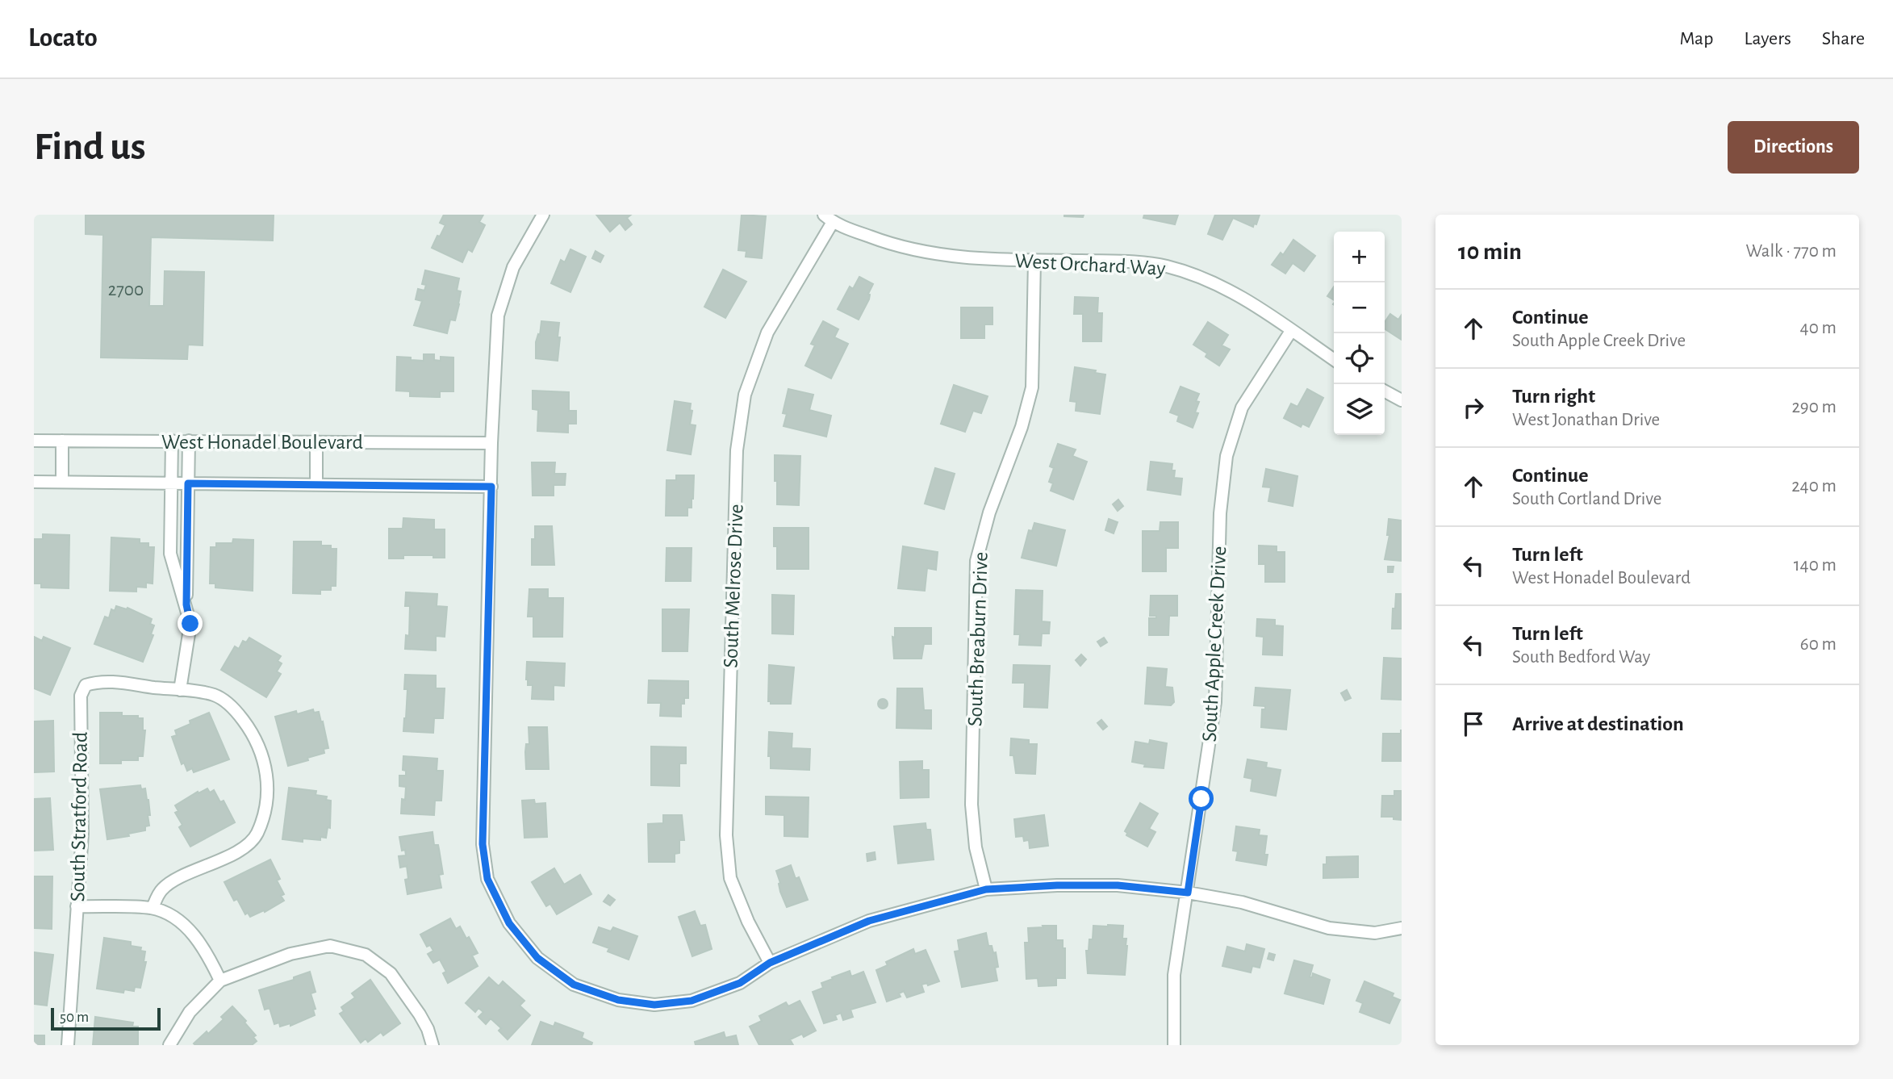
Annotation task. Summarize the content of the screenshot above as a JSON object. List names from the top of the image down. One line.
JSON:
{"streets":{"street":["West Orchard Way","West Honadel Boulevard","South Melrose Drive","South Breaburn Drive","South Apple Creek Drive","South Stratford Road"]},"crossings":[["West Orchard Way","South Melrose Drive"],["West Orchard Way","South Breaburn Drive"],["West Orchard Way","South Apple Creek Drive"]],"house_numbers":["2700"],"scale_bar":"50 m","page":{"header":"Locato","nav":["Map","Layers","Share"],"buttons":"Directions","title":"Find us","heading":["10 min","Walk · 770 m"],"map_buttons":["+","−"],"list":[["Continue","South Apple Creek Drive","40 m"],["Turn right","West Jonathan Drive","290 m"],["Continue","South Cortland Drive","240 m"],["Turn left","West Honadel Boulevard","140 m"],["Turn left","South Bedford Way","60 m"],"Arrive at destination"],"scale":"50 m"}}
